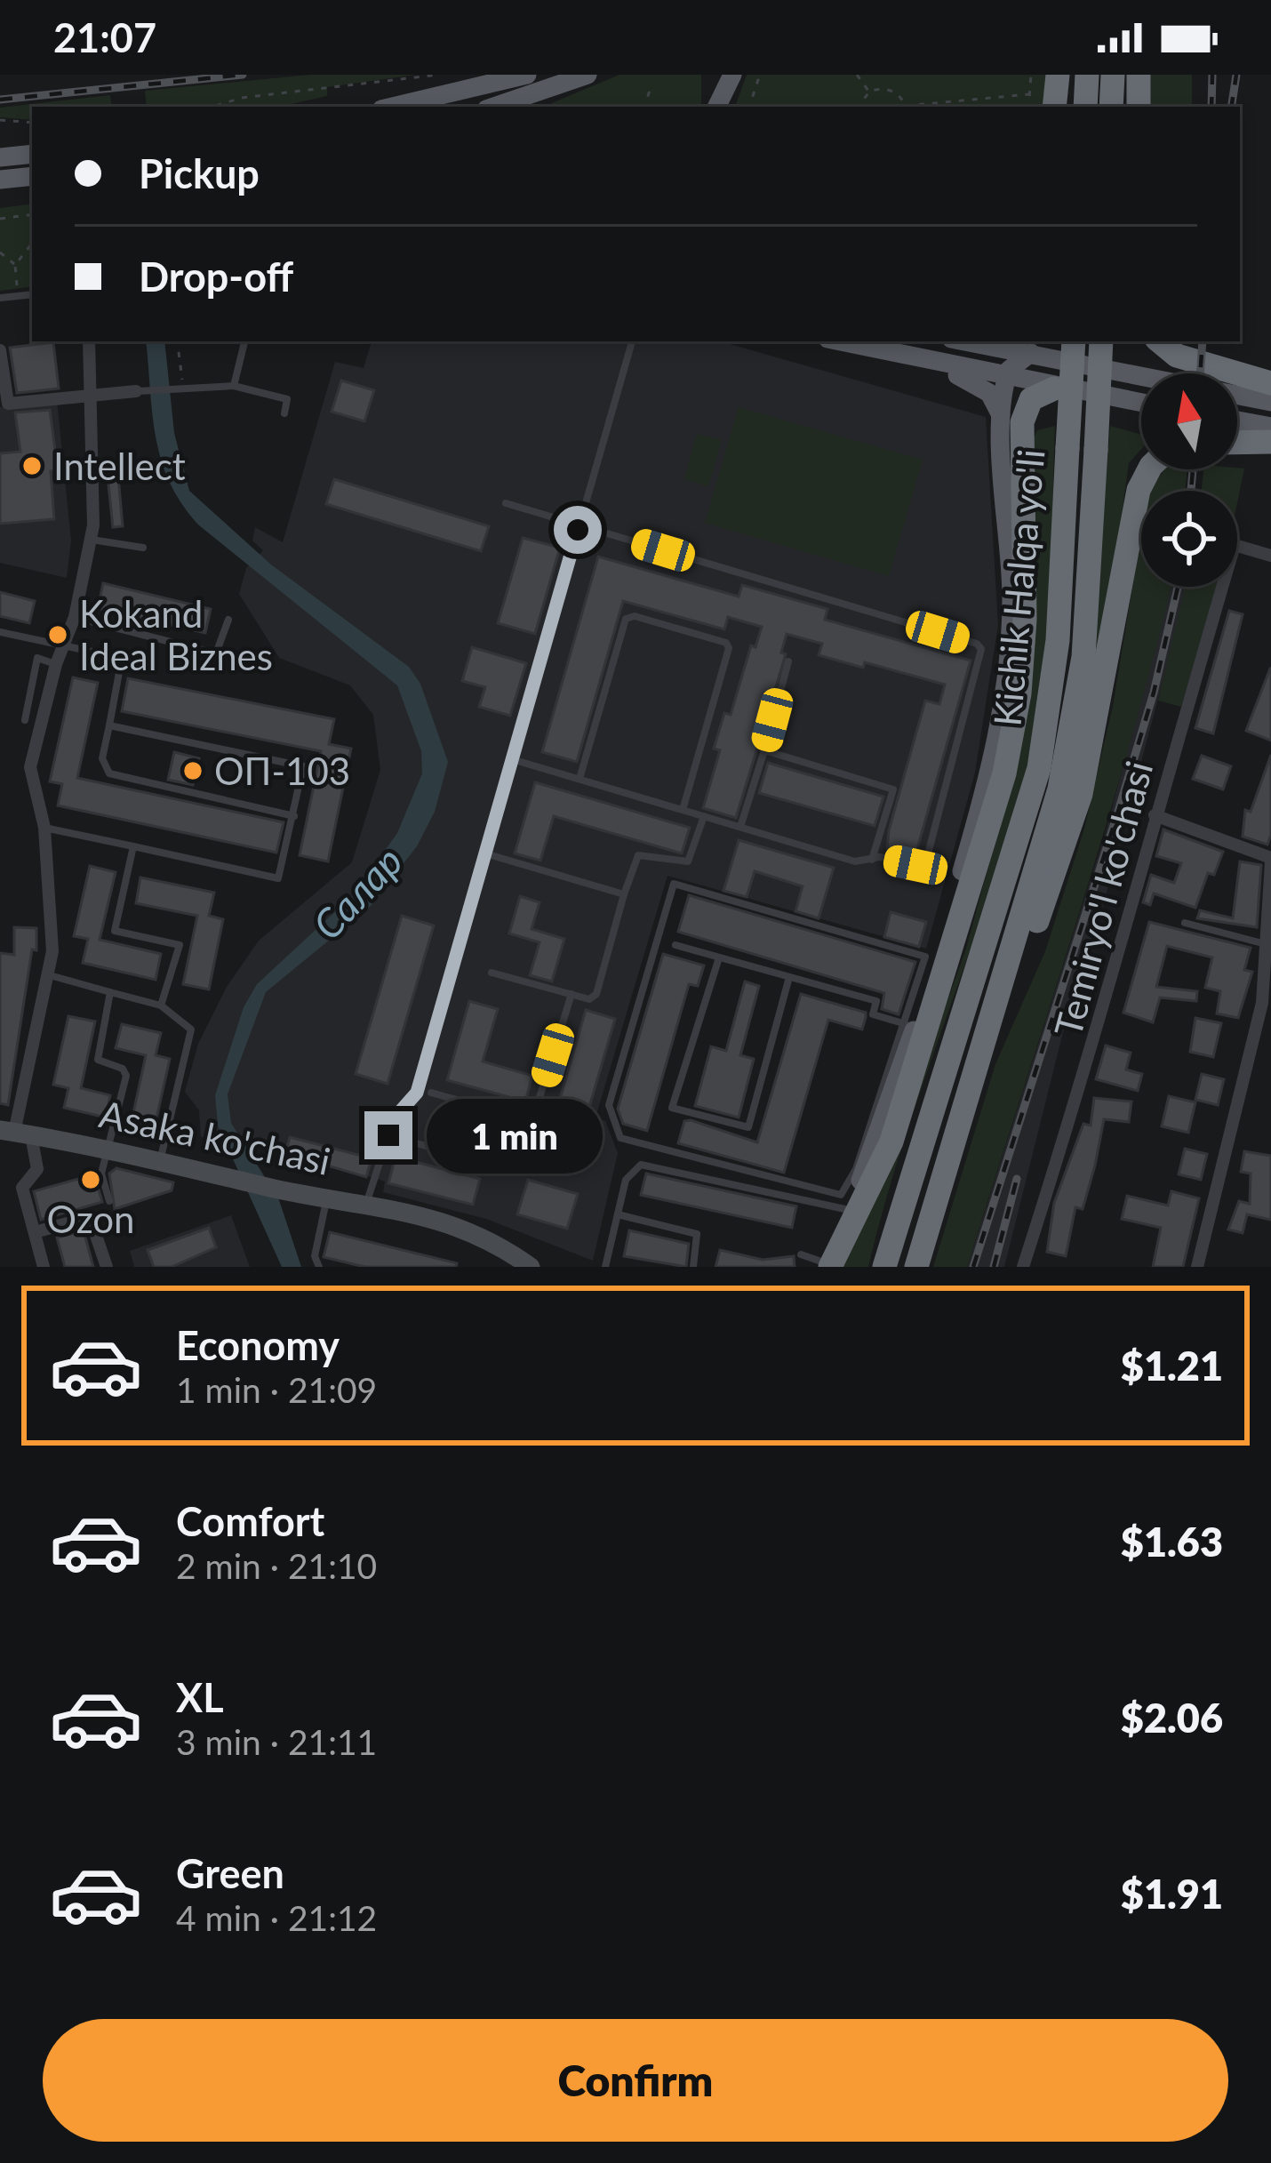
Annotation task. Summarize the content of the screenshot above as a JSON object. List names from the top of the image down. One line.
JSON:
{"streets":{"highway":["Kichik Halqa yo'li"],"street":["Temiryo'l ko'chasi","Asaka ko'chasi"]},"water":["Салар"],"places":["Intellect","Kokand Ideal Biznes","ОП-103","Ozon"],"north":"top","page":{"status":"21:07","banner":["Pickup","Drop-off"],"bubble":"1 min","list":[{"name":"Economy","note":"1 min · 21:09","value":"$1.21"},{"name":"Comfort","note":"2 min · 21:10","value":"$1.63"},{"name":"XL","note":"3 min · 21:11","value":"$2.06"},{"name":"Green","note":"4 min · 21:12","value":"$1.91"}],"buttons":"Confirm"}}
